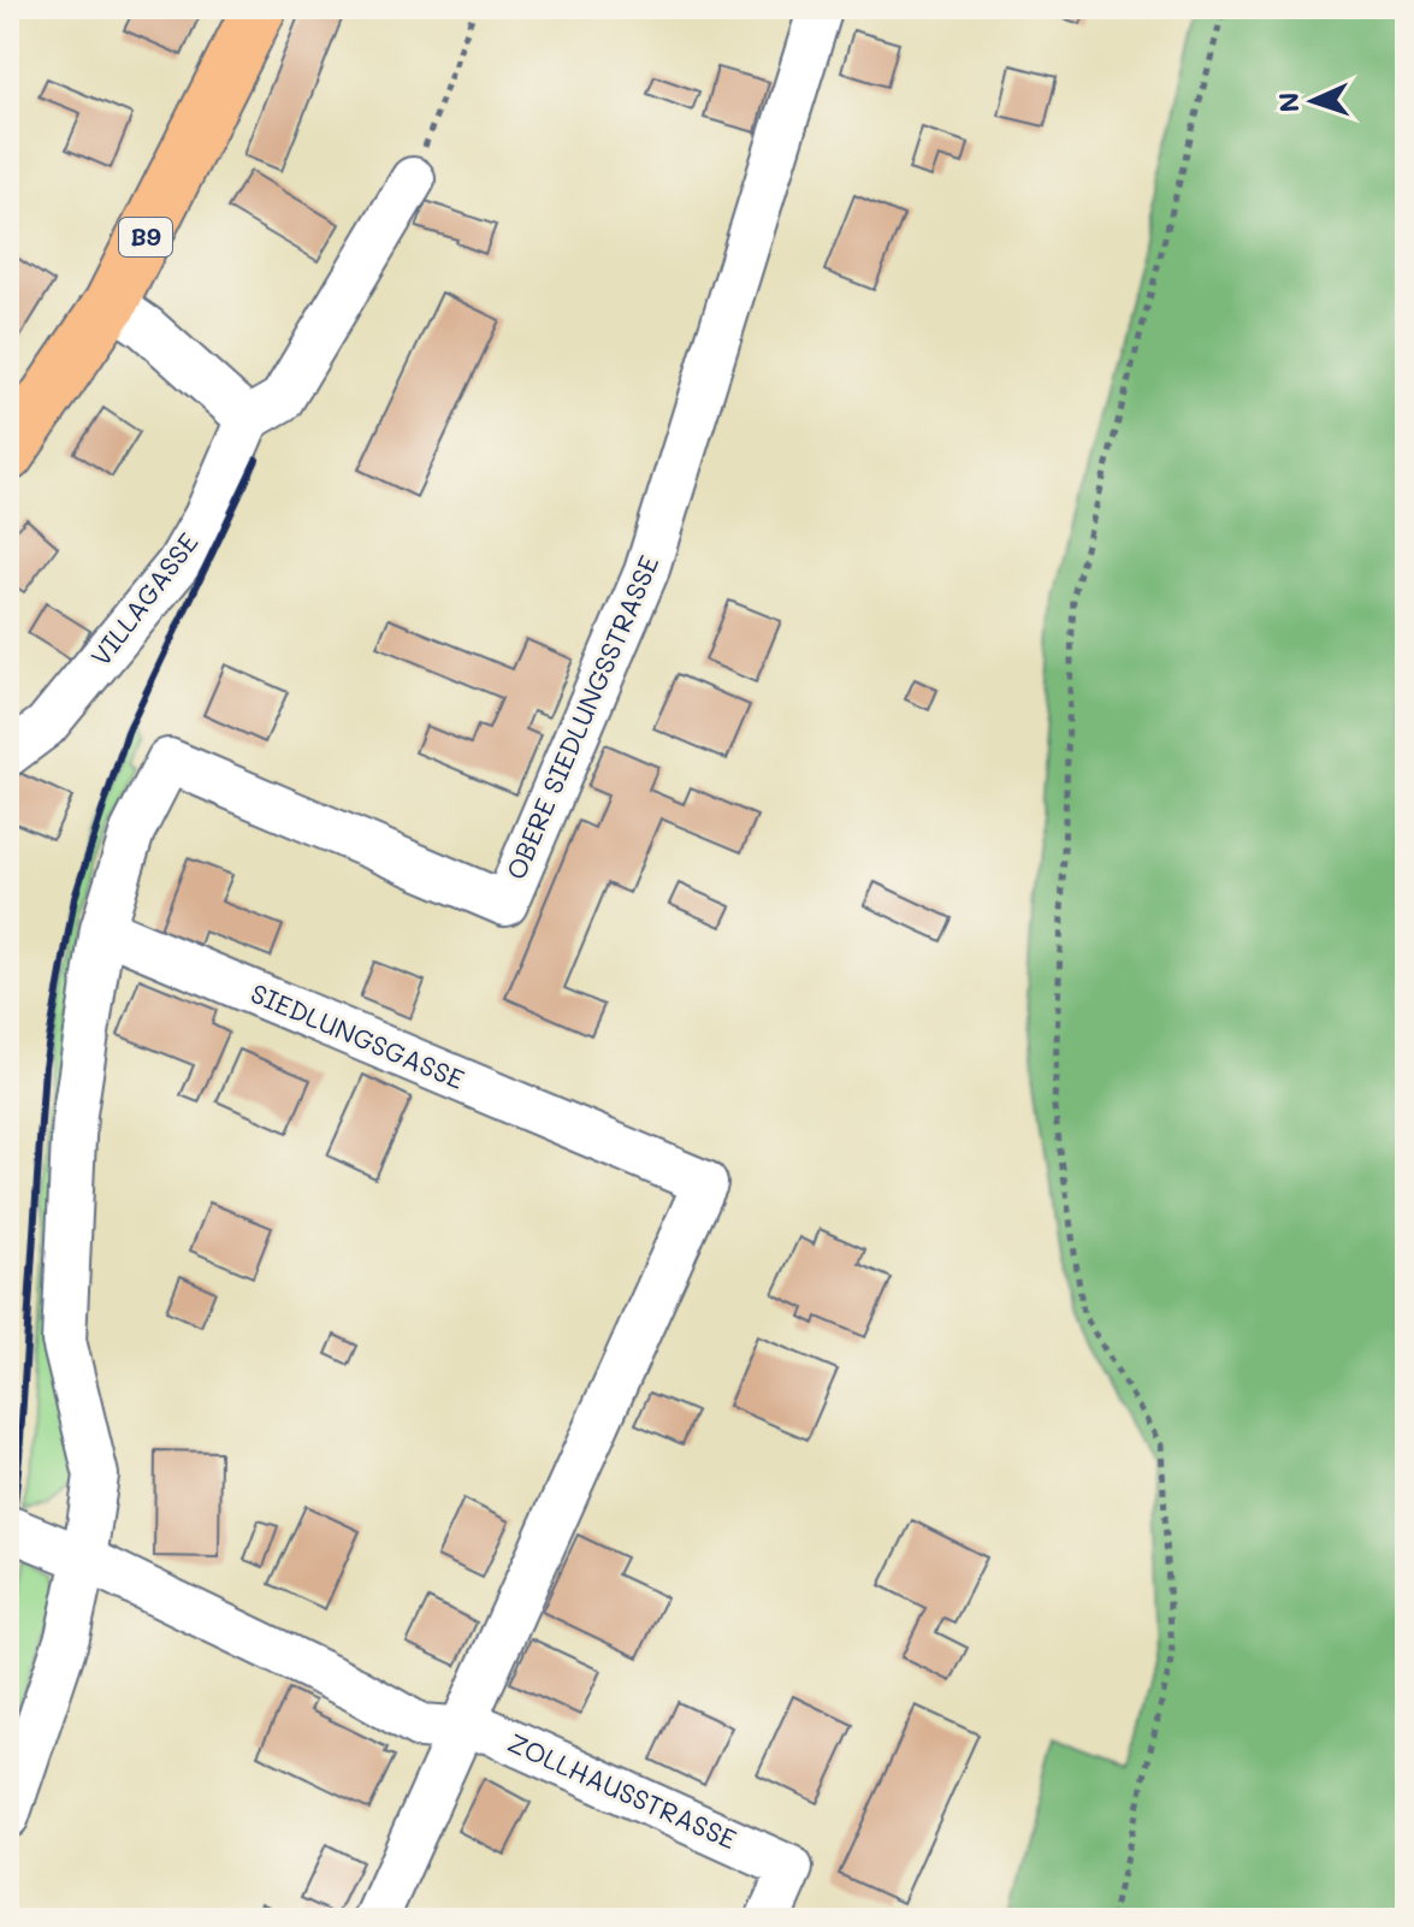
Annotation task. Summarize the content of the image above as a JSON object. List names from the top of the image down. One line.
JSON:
{"streets":{"main road":["B9"],"street":["VILLAGASSE","OBERE SIEDLUNGSSTRASSE","SIEDLUNGSGASSE","ZOLLHAUSSTRASSE"]},"crossings":[["OBERE SIEDLUNGSSTRASSE","SIEDLUNGSGASSE"],["SIEDLUNGSGASSE","ZOLLHAUSSTRASSE"]],"north":"left"}
